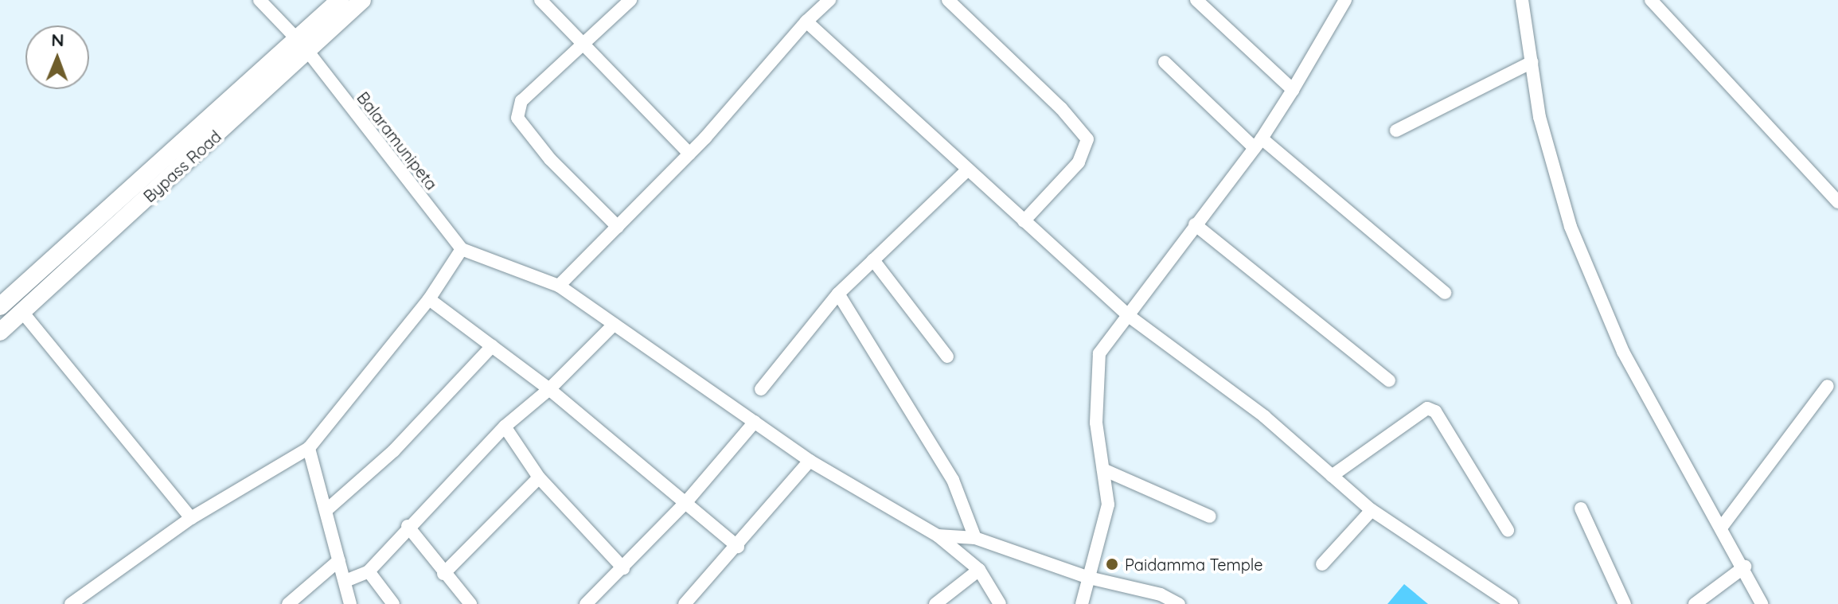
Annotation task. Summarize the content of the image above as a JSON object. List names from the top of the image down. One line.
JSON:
{"streets":{"main road":["Bypass Road"],"street":["Balaramunipeta"]},"crossings":[["Balaramunipeta","Bypass Road"]],"places":["Paidamma Temple"],"north":"top"}
